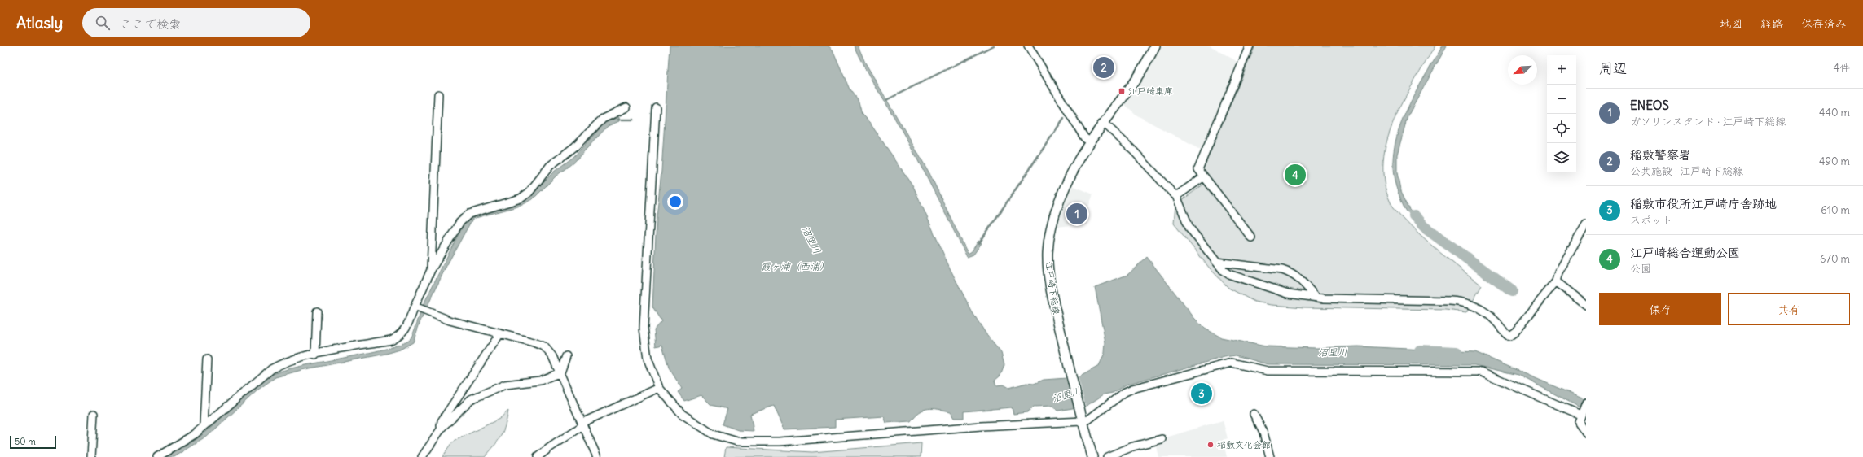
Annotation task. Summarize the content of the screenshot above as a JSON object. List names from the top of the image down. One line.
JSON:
{"streets":{"main road":["江戸崎下総線"]},"water":["沼里川","霞ヶ浦（西浦）"],"places":{"transit":["江戸崎車庫"],"other":["稲敷文化会館"]},"scale_bar":"50 m","north":"bottom left","page":{"header":"Atlasly","search":"ここで検索","nav":["地図","経路","保存済み"],"heading":["周辺","4件"],"map_buttons":["+","−"],"pins":["2","4","1","3"],"list":[{"mark":"1","name":"ENEOS","note":"ガソリンスタンド · 江戸崎下総線","value":"440 m"},{"mark":"2","name":"稲敷警察署","note":"公共施設 · 江戸崎下総線","value":"490 m"},{"mark":"3","name":"稲敷市役所江戸崎庁舎跡地","note":"スポット","value":"610 m"},{"mark":"4","name":"江戸崎総合運動公園","note":"公園","value":"670 m"}],"buttons":["保存","共有"],"scale":"50 m"}}
